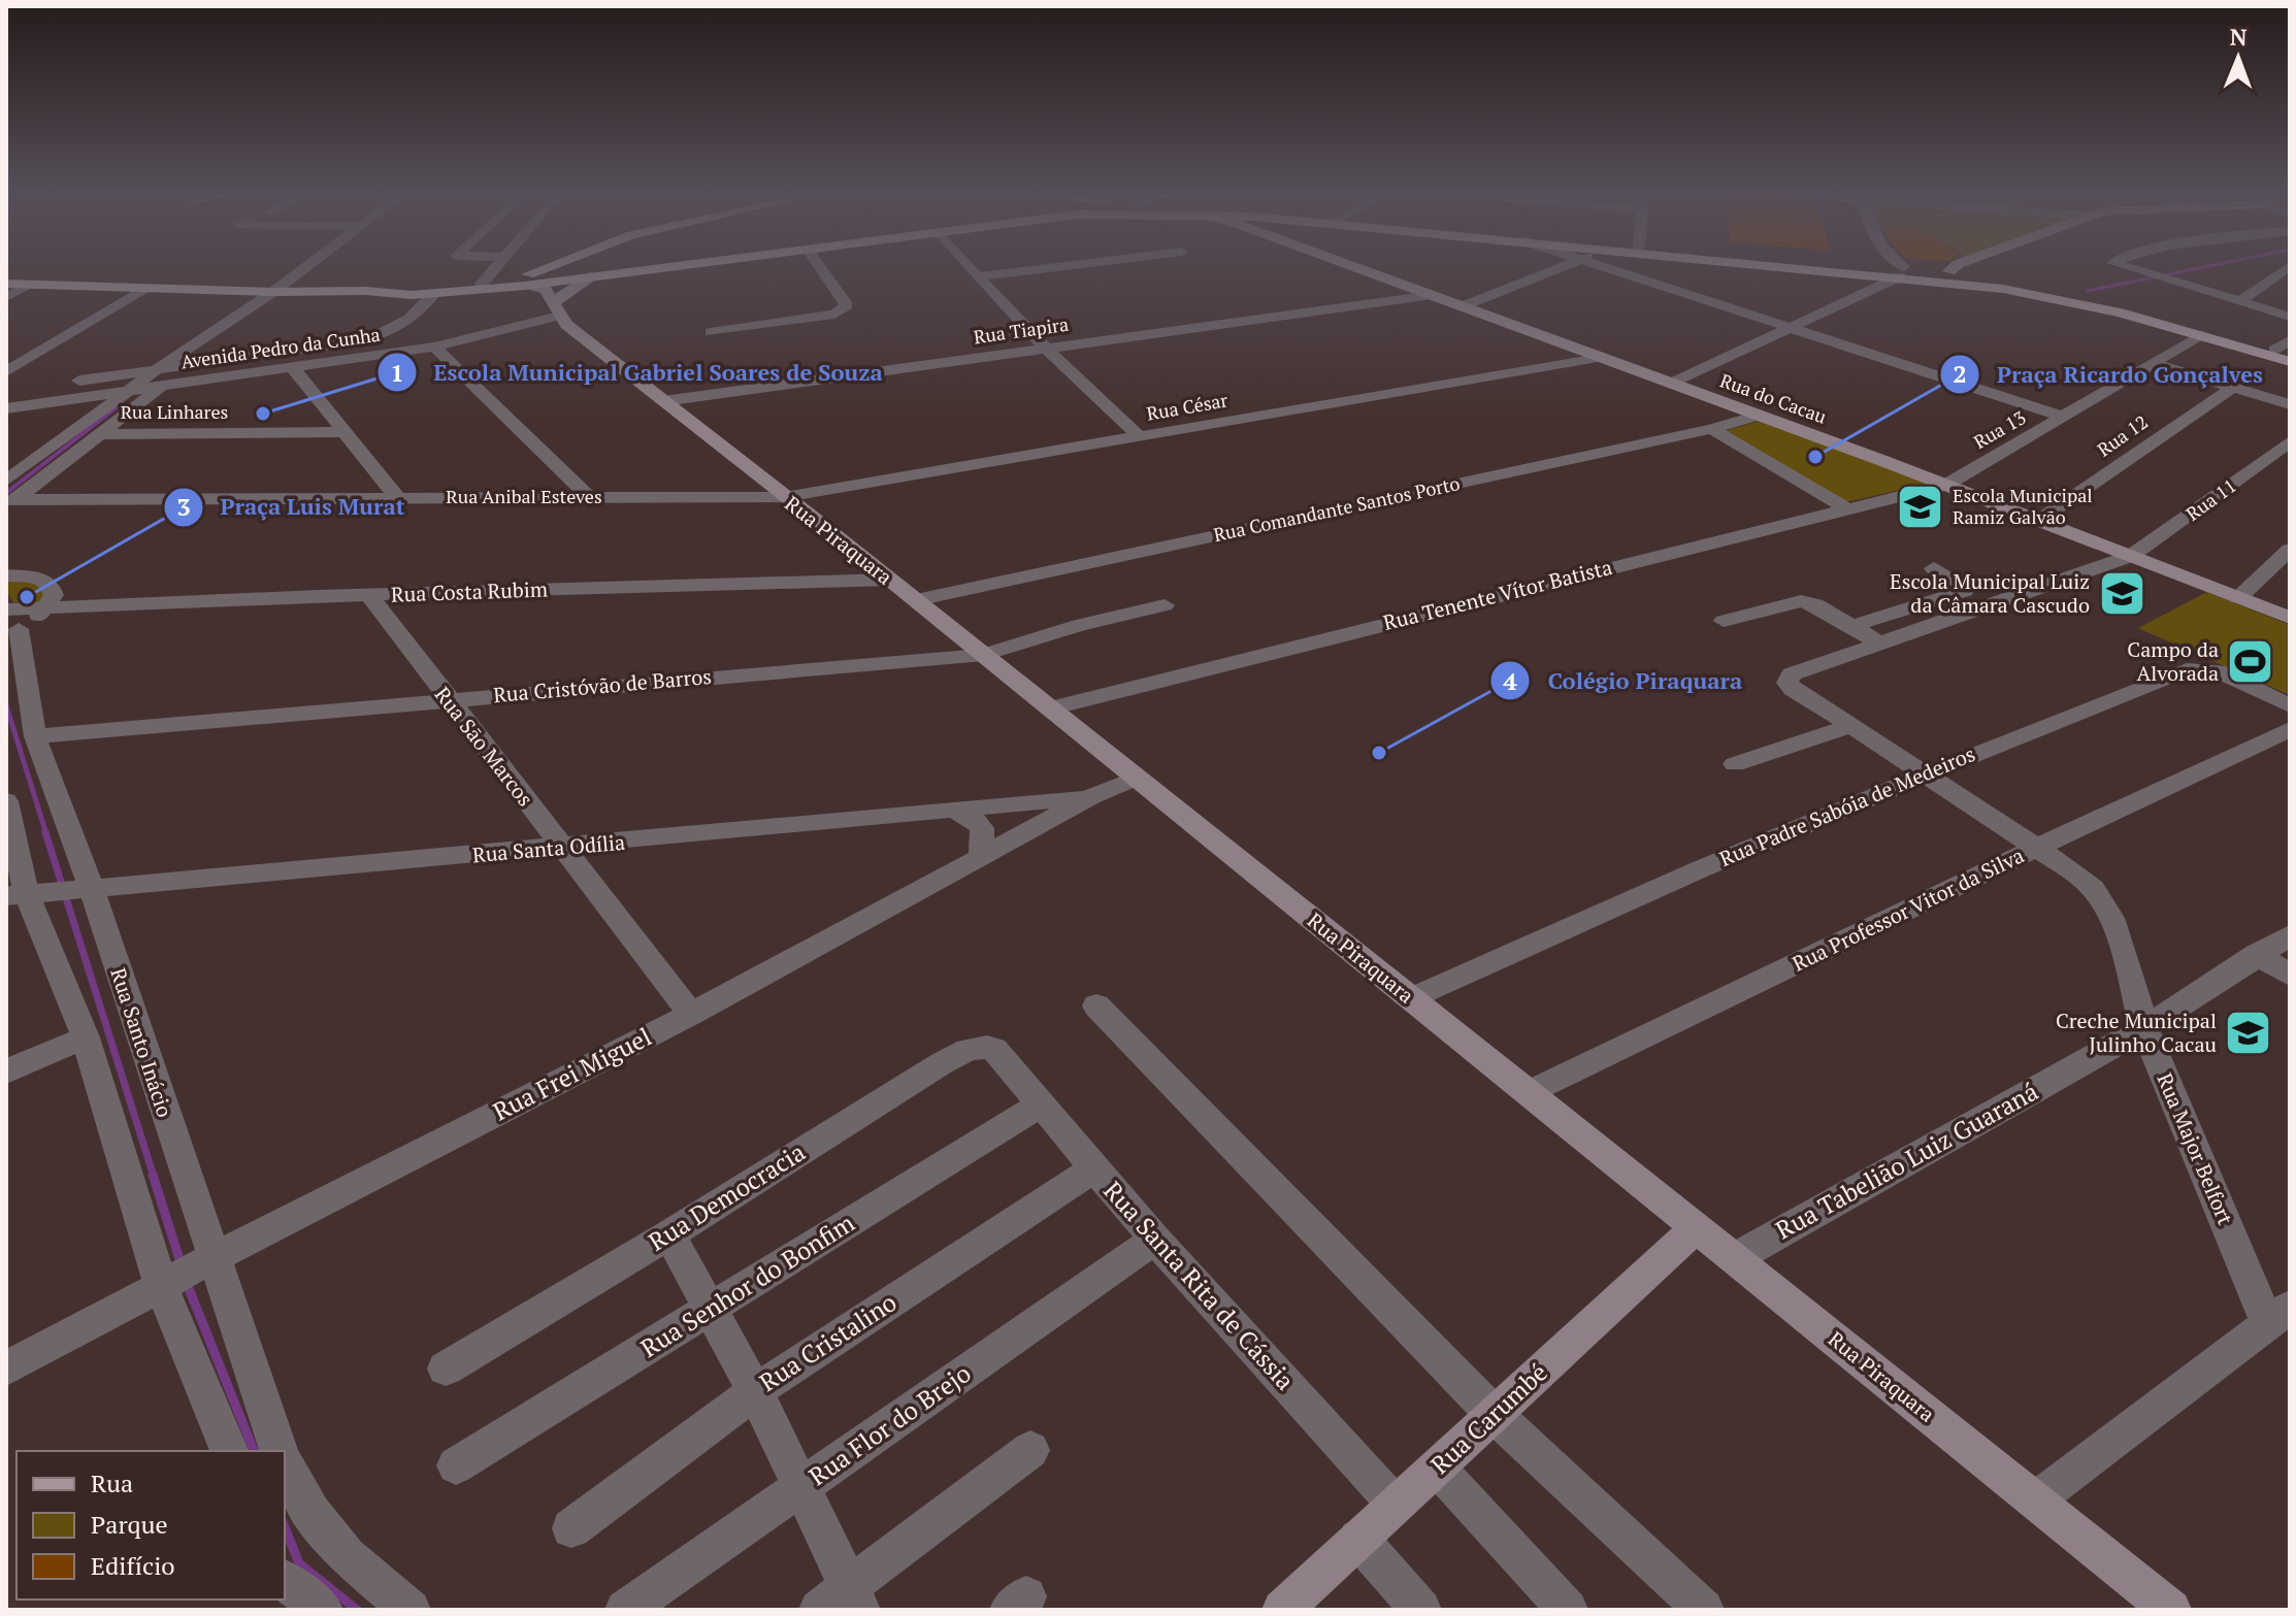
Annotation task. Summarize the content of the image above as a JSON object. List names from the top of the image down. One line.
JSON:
{"streets":{"street":["Rua Tiapira","Avenida Pedro da Cunha","Rua do Cacau","Rua César","Rua Linhares","Rua 13","Rua 12","Rua Anibal Esteves","Rua 11","Rua Comandante Santos Porto","Rua Piraquara","Rua Costa Rubim","Rua Tenente Vítor Batista","Rua Cristóvão de Barros","Rua Sāo Marcos","Rua Padre Sabóia de Medeiros","Rua Santa Odília","Rua Professor Vitor da Silva","Rua Santo Inácio","Rua Frei Miguel","Rua Major Belfort","Rua Tabelião Luiz Guaraná","Rua Democracia","Rua Senhor do Bonfim","Rua Santa Rita de Cássia","Rua Cristalino","Rua Carumbé","Rua Flor do Brejo"]},"crossings":[["Rua Tiapira","Rua do Cacau"],["Rua Tiapira","Rua Piraquara"],["Avenida Pedro da Cunha","Rua Piraquara"],["Rua do Cacau","Rua César"],["Rua do Cacau","Rua 13"],["Rua do Cacau","Rua 12"],["Rua do Cacau","Rua 11"],["Rua do Cacau","Rua Comandante Santos Porto"],["Rua do Cacau","Rua Tenente Vítor Batista"],["Rua César","Rua Anibal Esteves"],["Rua César","Rua Piraquara"],["Rua 13","Rua Tenente Vítor Batista"],["Rua Anibal Esteves","Rua Piraquara"],["Rua 11","Rua Major Belfort"],["Rua Comandante Santos Porto","Rua Piraquara"],["Rua Piraquara","Rua Costa Rubim"],["Rua Piraquara","Rua Tenente Vítor Batista"],["Rua Piraquara","Rua Cristóvão de Barros"],["Rua Piraquara","Rua Padre Sabóia de Medeiros"],["Rua Piraquara","Rua Professor Vitor da Silva"],["Rua Piraquara","Rua Frei Miguel"],["Rua Piraquara","Rua Tabelião Luiz Guaraná"],["Rua Piraquara","Rua Carumbé"],["Rua Costa Rubim","Rua Sāo Marcos"],["Rua Costa Rubim","Rua Santo Inácio"],["Rua Cristóvão de Barros","Rua Sāo Marcos"],["Rua Cristóvão de Barros","Rua Santo Inácio"],["Rua Sāo Marcos","Rua Santa Odília"],["Rua Sāo Marcos","Rua Frei Miguel"],["Rua Padre Sabóia de Medeiros","Rua Major Belfort"],["Rua Santa Odília","Rua Santo Inácio"],["Rua Santa Odília","Rua Frei Miguel"],["Rua Professor Vitor da Silva","Rua Major Belfort"],["Rua Santo Inácio","Rua Frei Miguel"],["Rua Major Belfort","Rua Tabelião Luiz Guaraná"],["Rua Democracia","Rua Santa Rita de Cássia"],["Rua Senhor do Bonfim","Rua Santa Rita de Cássia"],["Rua Santa Rita de Cássia","Rua Cristalino"],["Rua Santa Rita de Cássia","Rua Carumbé"],["Rua Santa Rita de Cássia","Rua Flor do Brejo"]],"places":{"other":["Escola Municipal Gabriel Soares de Souza","Praça Ricardo Gonçalves","Praça Luis Murat","Colégio Piraquara"],"school or university":["Escola Municipal Ramiz Galvão","Escola Municipal Luiz da Câmara Cascudo","Creche Municipal Julinho Cacau"],"sports":["Campo da Alvorada"]},"legend":["Rua","Parque","Edifício"],"north":"top"}
